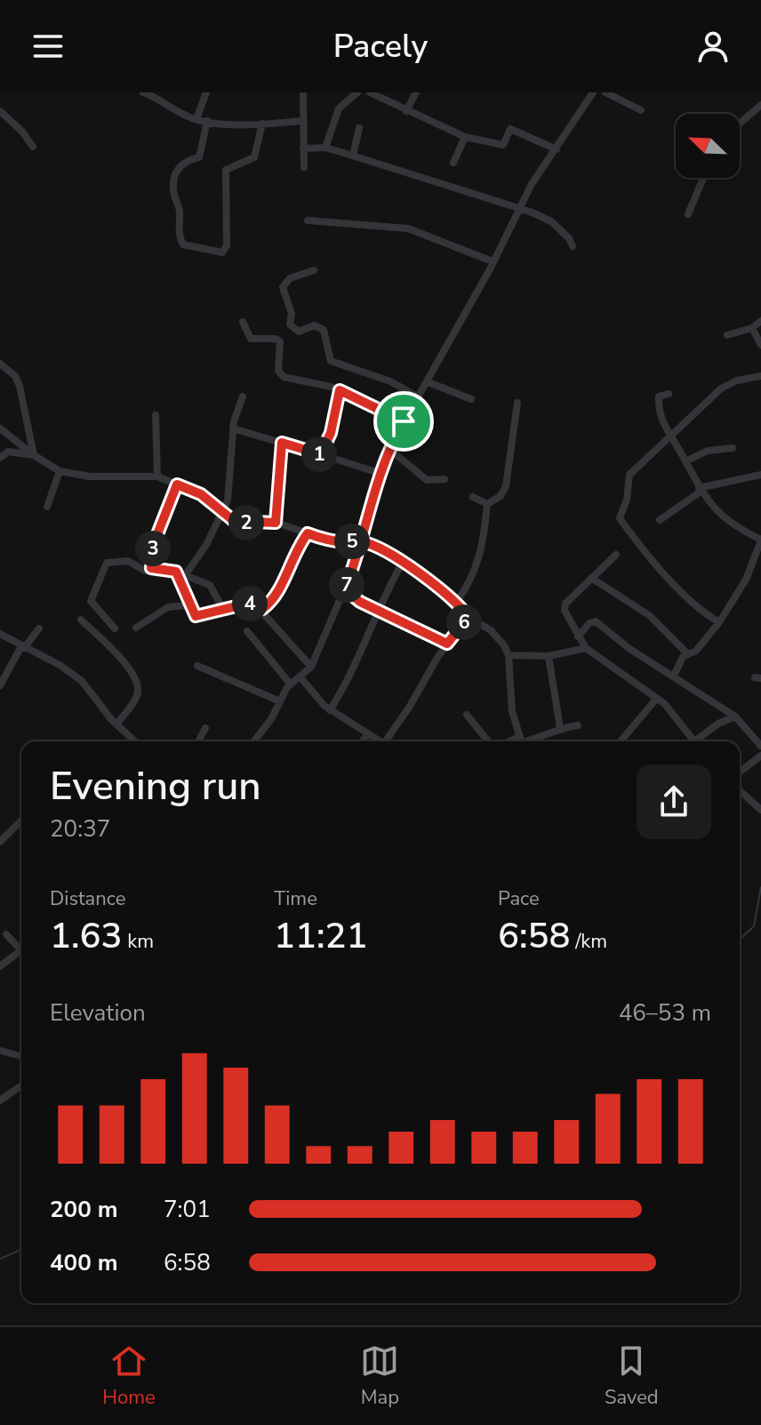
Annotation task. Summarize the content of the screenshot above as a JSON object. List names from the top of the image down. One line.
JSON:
{"north":"top left","page":{"header":"Pacely","pins":["1","2","5","3","7","4","6"],"heading":["Evening run","20:37"],"stats":[["Distance","1.63 km"],["Time","11:21"],["Pace","6:58 /km"]],"chart":["Elevation","46–53 m"],"list":[{"name":"200 m","note":"7:01"},{"name":"400 m","note":"6:58"}],"tabs":["Home","Map","Saved"]}}
